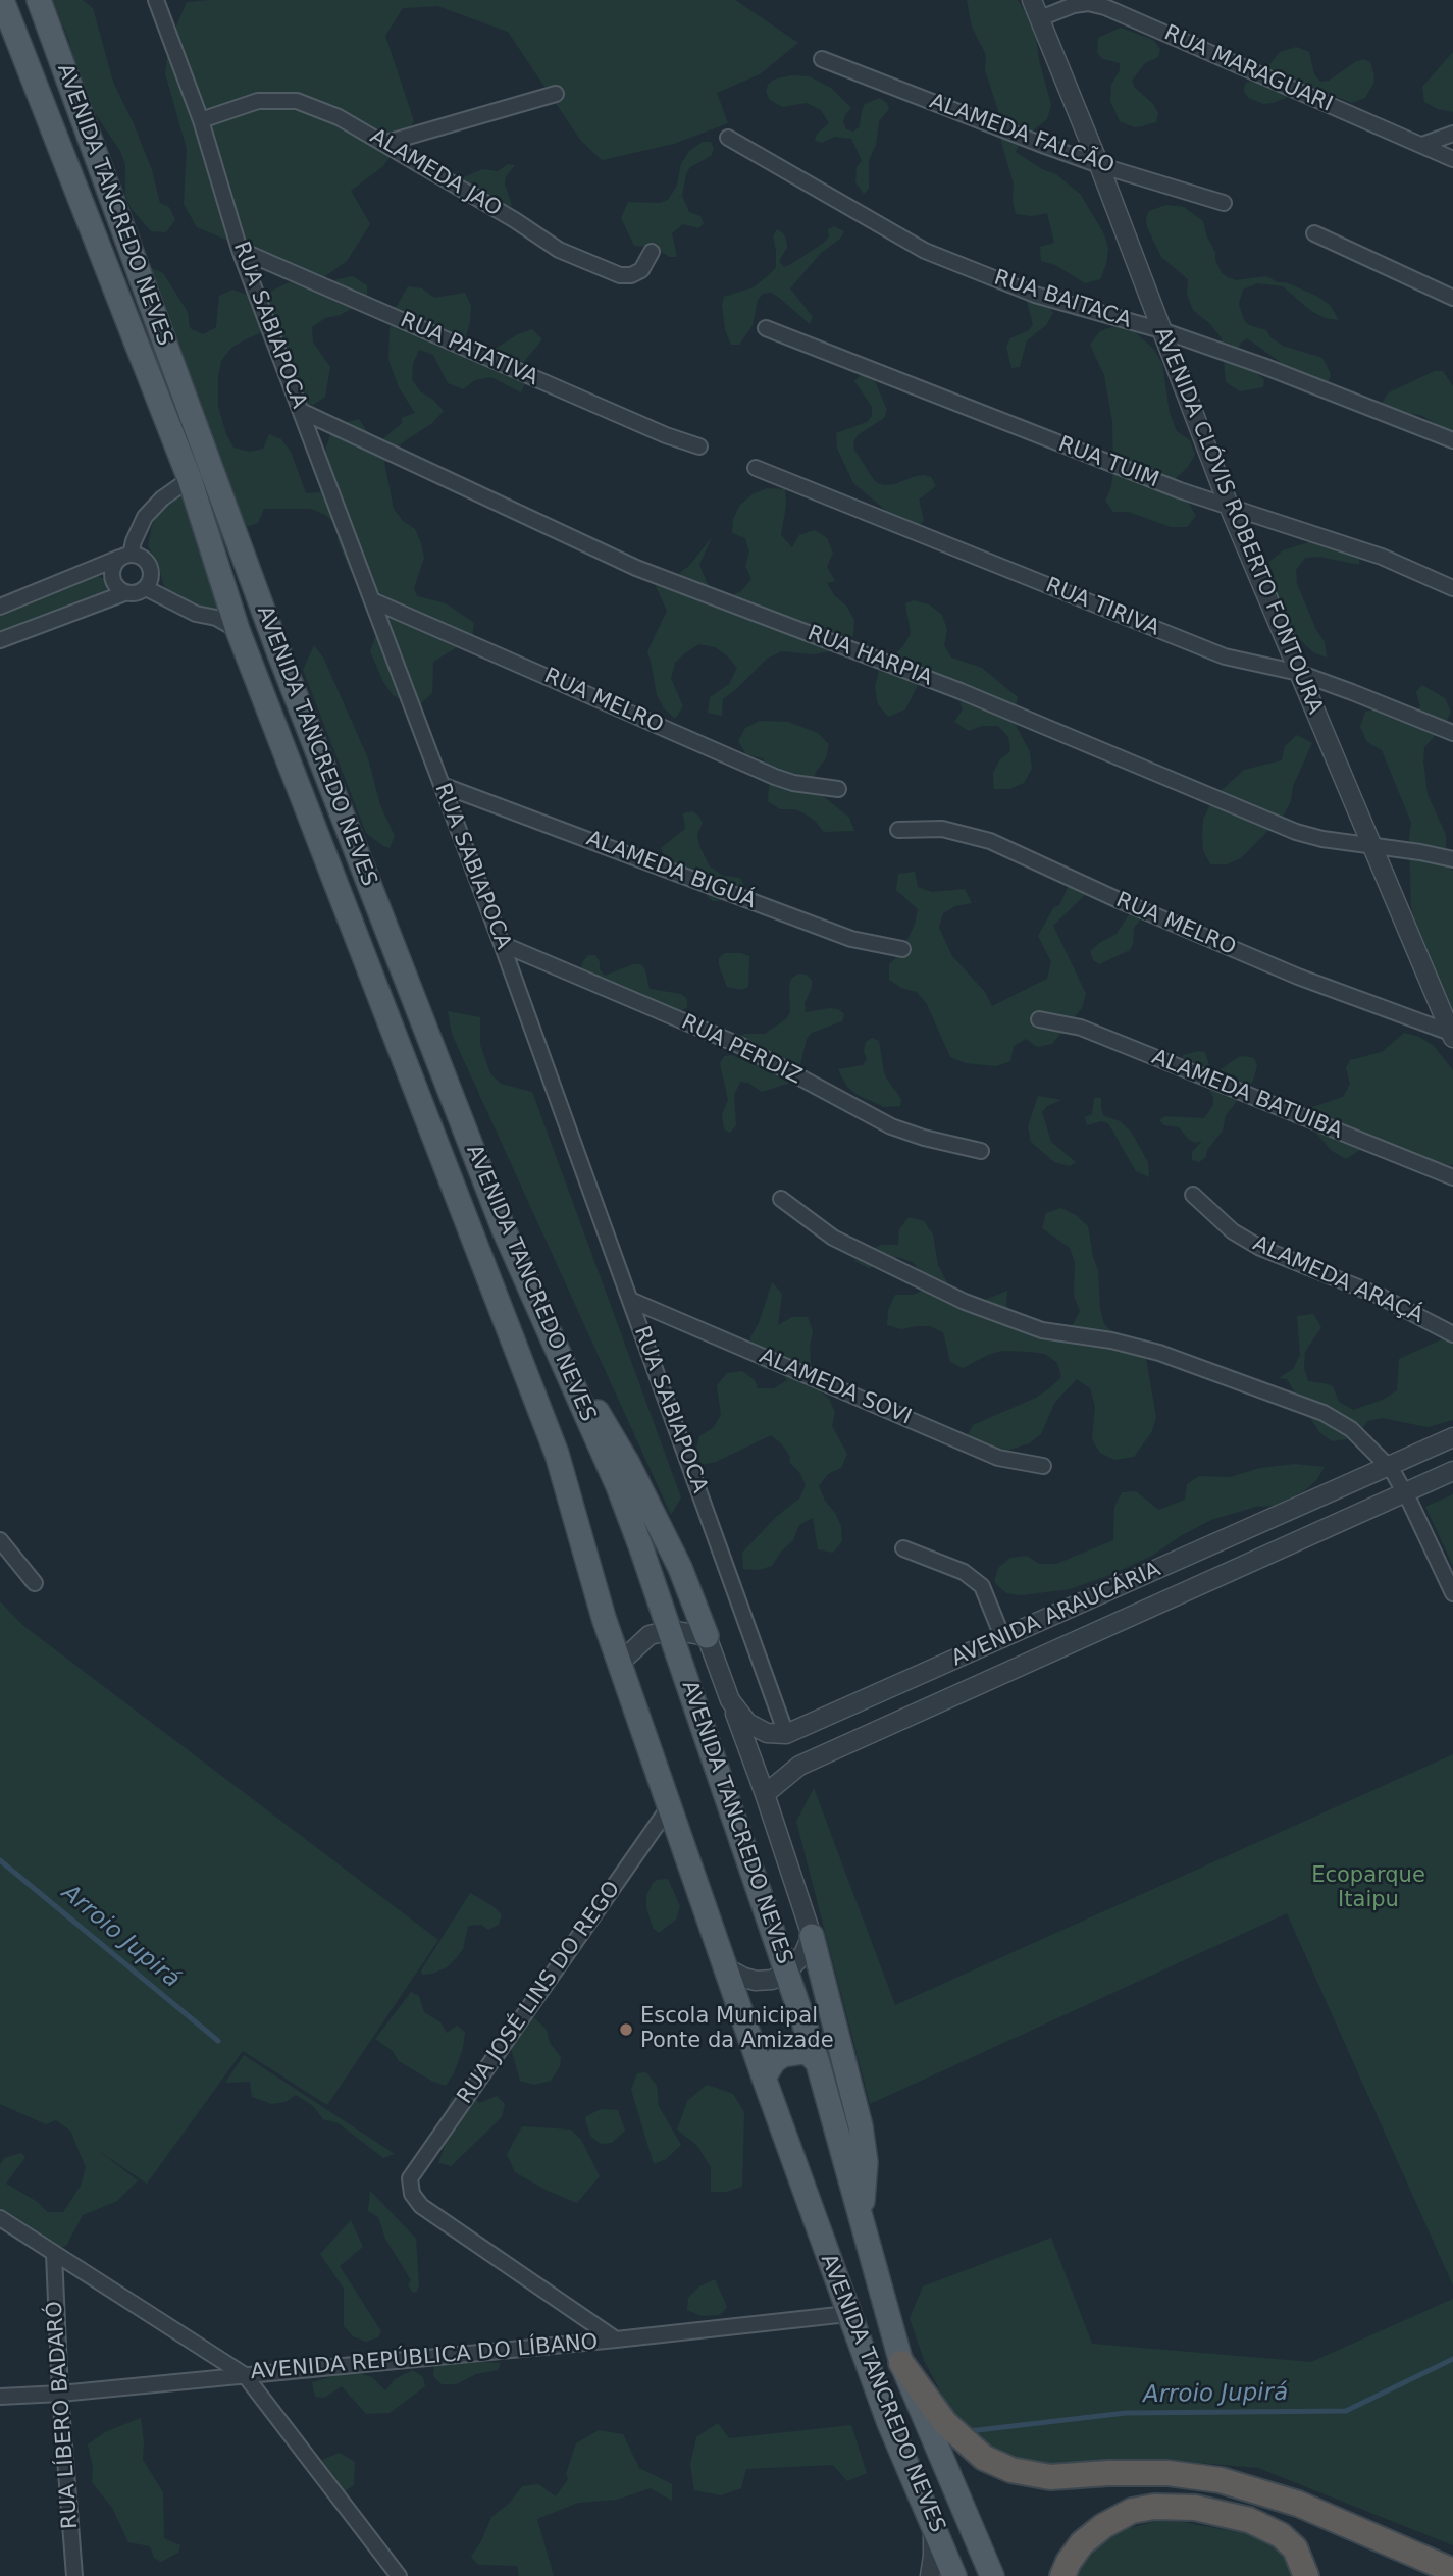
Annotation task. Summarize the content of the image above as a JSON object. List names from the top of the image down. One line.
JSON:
{"streets":{"main road":["AVENIDA TANCREDO NEVES"],"street":["RUA MARAGUARI","ALAMEDA FALCÃO","ALAMEDA JAO","RUA BAITACA","RUA SABIAPOCA","RUA PATATIVA","RUA TUIM","AVENIDA CLÓVIS ROBERTO FONTOURA","RUA TIRIVA","RUA HARPIA","RUA MELRO","ALAMEDA BIGUÁ","RUA PERDIZ","ALAMEDA BATUIBA","ALAMEDA ARAÇÁ","ALAMEDA SOVI","AVENIDA ARAUCÁRIA","RUA JOSÉ LINS DO REGO","AVENIDA REPÚBLICA DO LÍBANO","RUA LÍBERO BADARÓ"]},"crossings":[["RUA MARAGUARI","AVENIDA CLÓVIS ROBERTO FONTOURA"],["ALAMEDA FALCÃO","AVENIDA CLÓVIS ROBERTO FONTOURA"],["ALAMEDA JAO","RUA SABIAPOCA"],["AVENIDA TANCREDO NEVES","RUA JOSÉ LINS DO REGO"],["AVENIDA TANCREDO NEVES","AVENIDA REPÚBLICA DO LÍBANO"],["RUA BAITACA","AVENIDA CLÓVIS ROBERTO FONTOURA"],["RUA SABIAPOCA","RUA PATATIVA"],["RUA SABIAPOCA","RUA HARPIA"],["RUA SABIAPOCA","RUA MELRO"],["RUA SABIAPOCA","ALAMEDA BIGUÁ"],["RUA SABIAPOCA","RUA PERDIZ"],["RUA SABIAPOCA","ALAMEDA SOVI"],["RUA SABIAPOCA","AVENIDA ARAUCÁRIA"],["RUA TUIM","AVENIDA CLÓVIS ROBERTO FONTOURA"],["AVENIDA CLÓVIS ROBERTO FONTOURA","RUA TIRIVA"],["AVENIDA CLÓVIS ROBERTO FONTOURA","RUA HARPIA"],["AVENIDA CLÓVIS ROBERTO FONTOURA","RUA MELRO"],["RUA JOSÉ LINS DO REGO","AVENIDA REPÚBLICA DO LÍBANO"],["AVENIDA REPÚBLICA DO LÍBANO","RUA LÍBERO BADARÓ"]],"water":["Arroio Jupirá"],"parks":["Ecoparque Itaipu"],"places":["Escola Municipal Ponte da Amizade"]}
